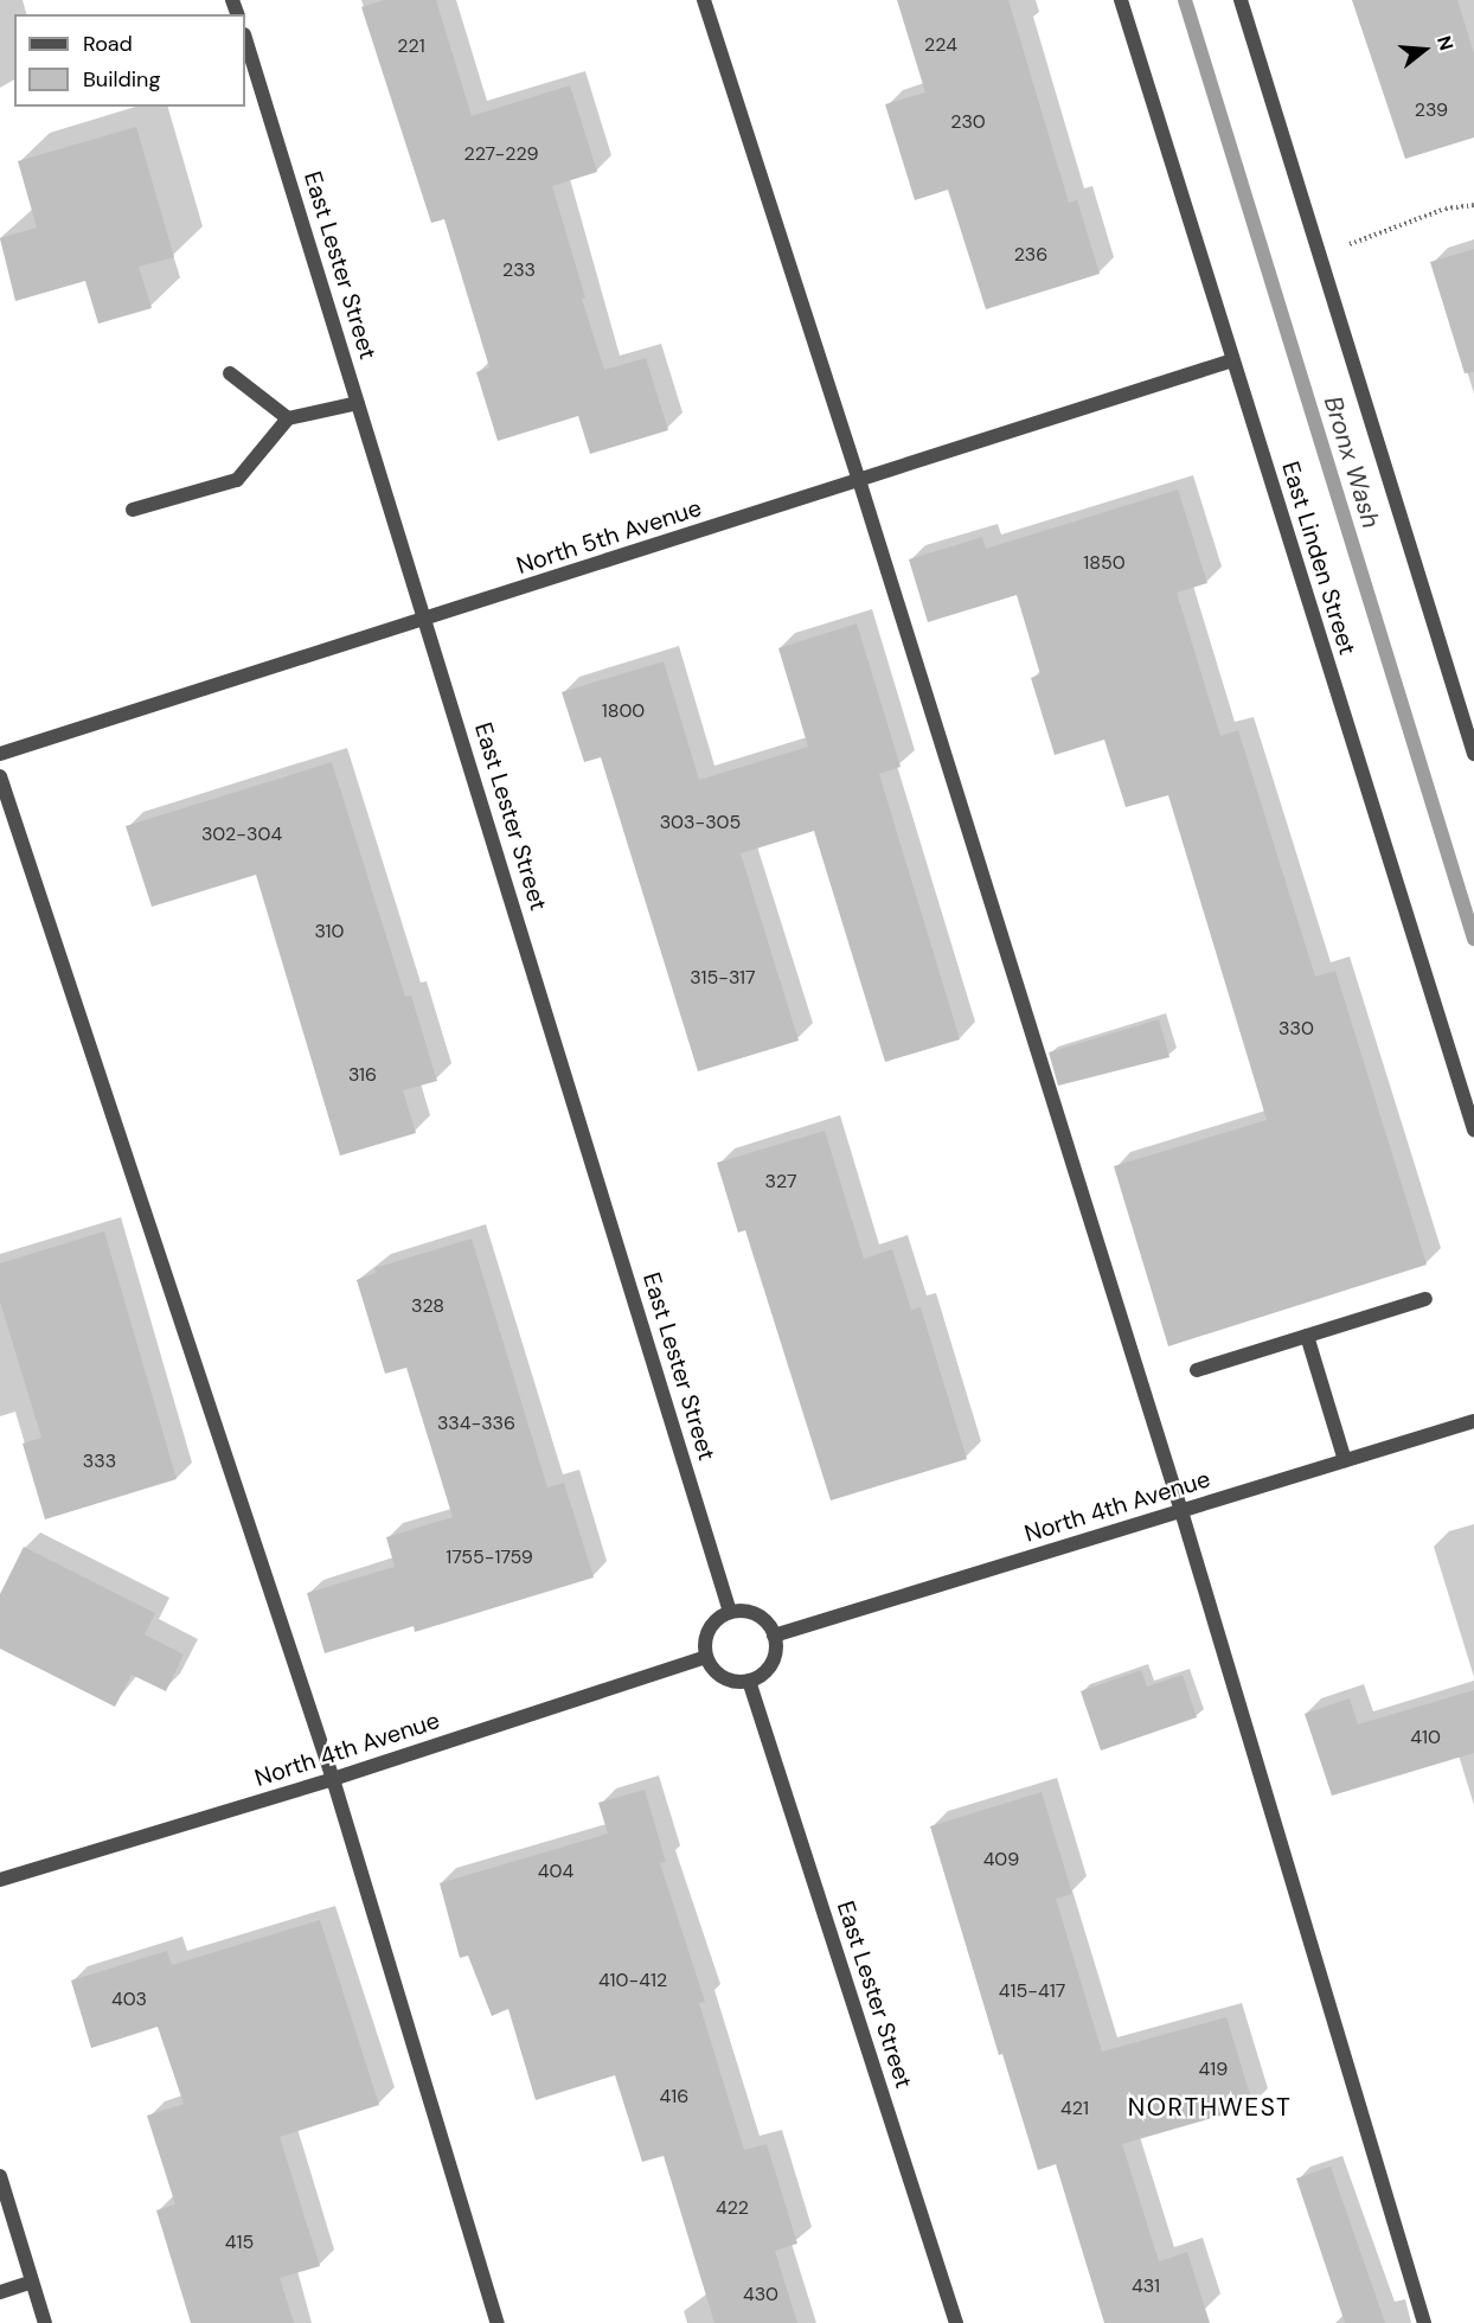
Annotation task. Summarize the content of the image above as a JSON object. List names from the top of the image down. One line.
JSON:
{"streets":{"street":["East Lester Street","North 5th Avenue","East Linden Street","North 4th Avenue"]},"crossings":[["East Lester Street","North 5th Avenue"],["East Lester Street","North 4th Avenue"],["North 5th Avenue","East Linden Street"]],"districts":["NORTHWEST"],"water":["Bronx Wash"],"house_numbers":["224","221","239","230","227-229","236","233","1850","1800","303-305","302-304","310","315-317","330","316","327","328","334-336","333","1755-1759","410","409","404","410-412","415-417","403","419","416","421","422","415","431","430"],"legend":["Road","Building"],"north":"right"}
